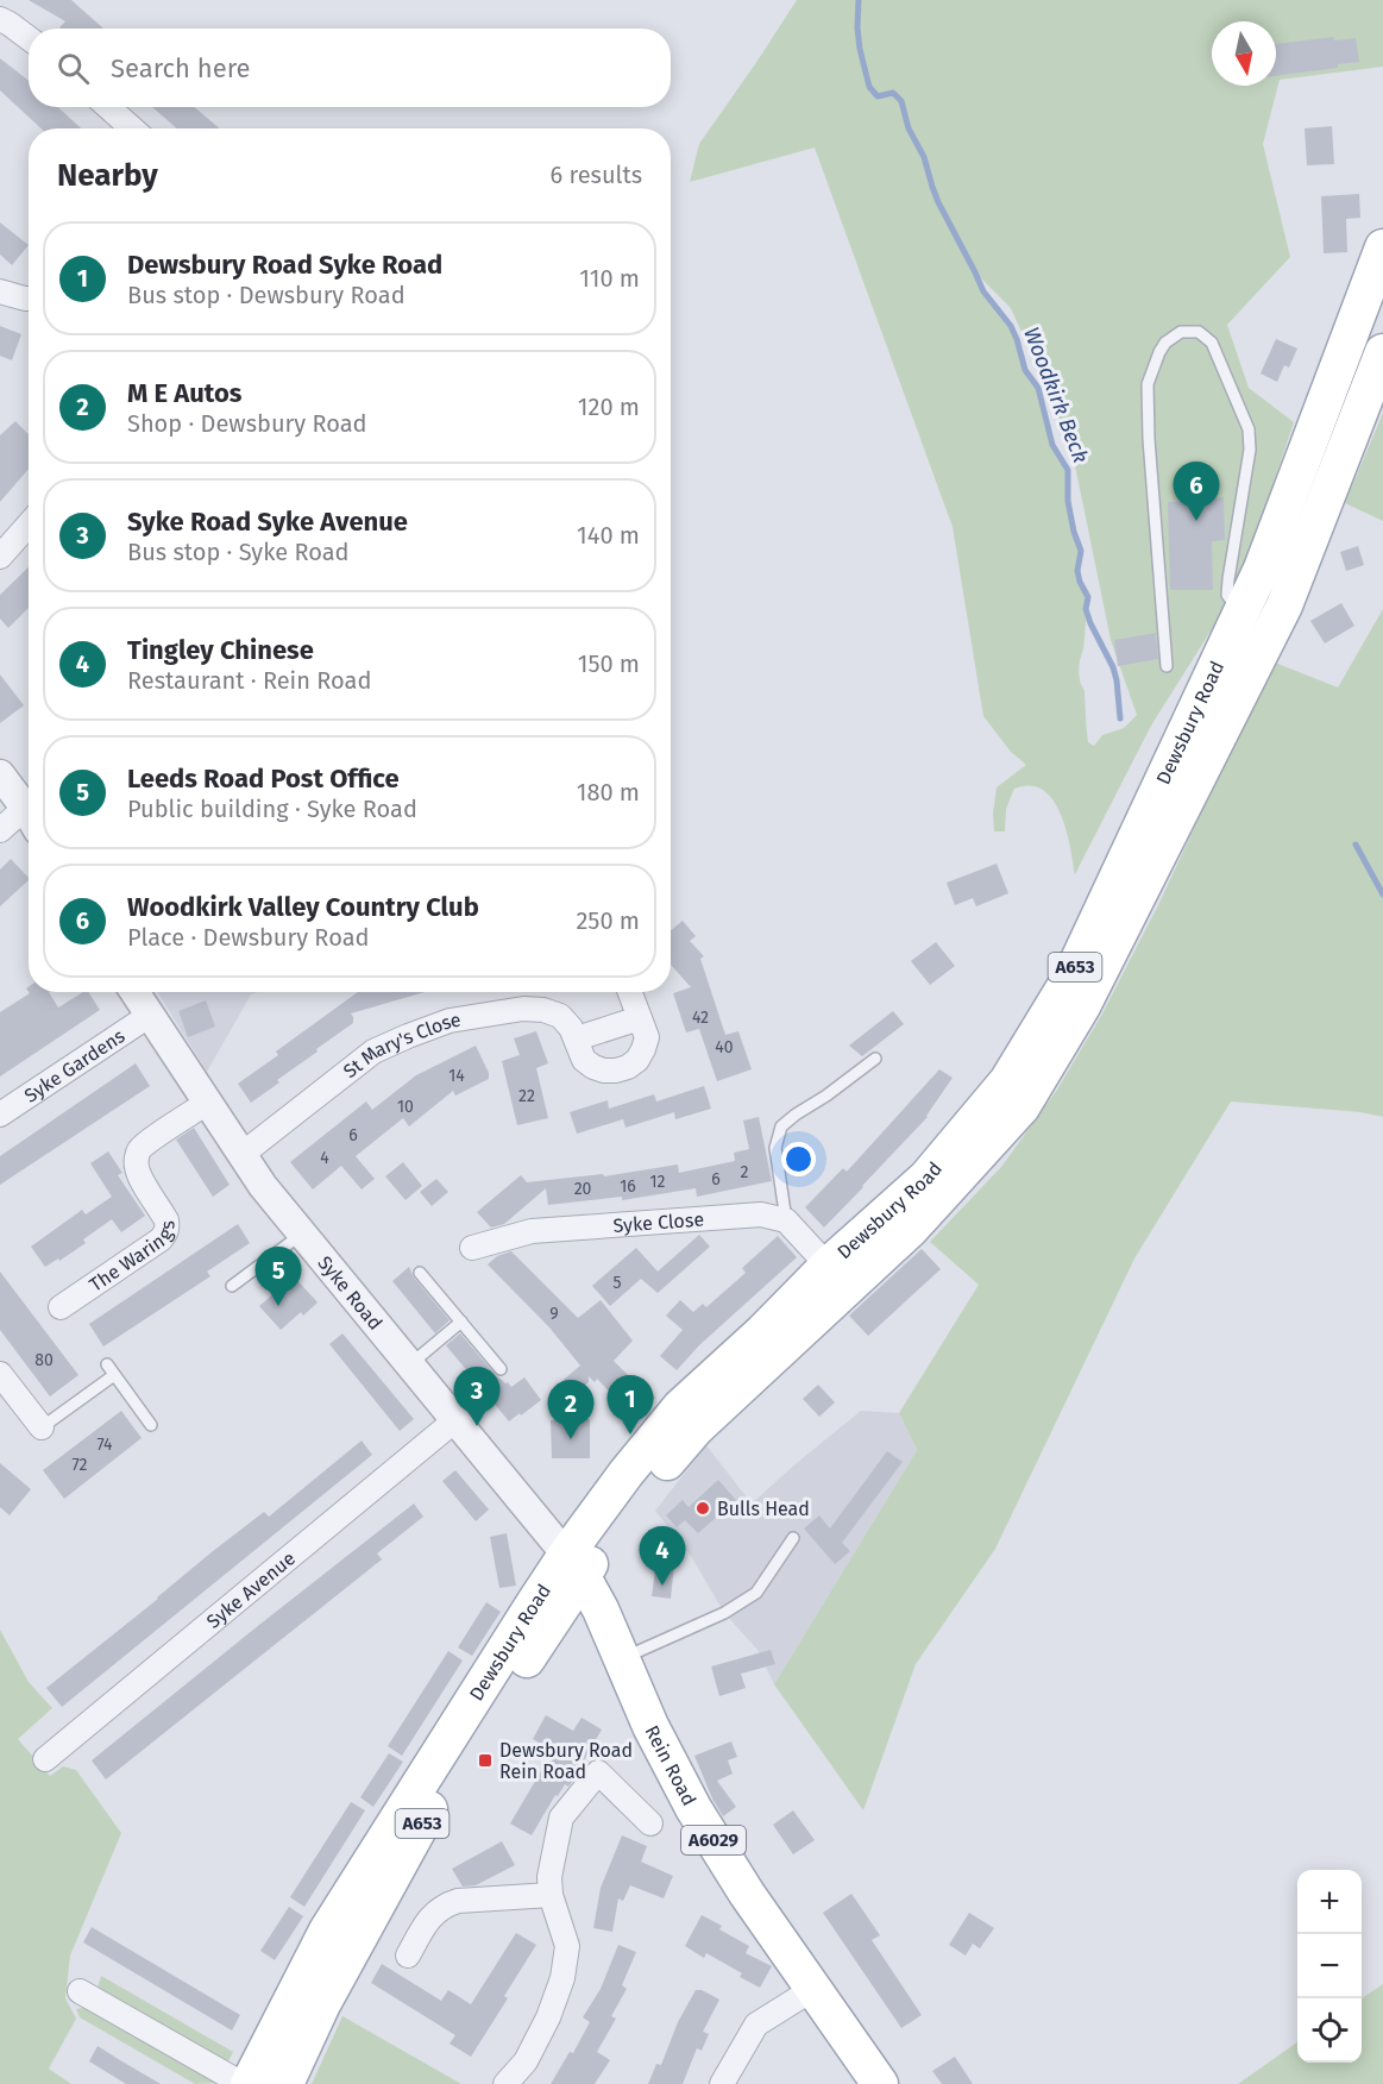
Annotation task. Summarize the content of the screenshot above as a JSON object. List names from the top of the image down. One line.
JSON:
{"streets":{"main road":["Dewsbury Road","A653","Rein Road","A6029"],"street":["St Mary's Close","Syke Gardens","Syke Close","The Warings","Syke Road","Syke Avenue"]},"crossings":[["Dewsbury Road","Syke Road"],["Dewsbury Road","Rein Road"],["St Mary's Close","Syke Road"],["Syke Gardens","Syke Road"],["The Warings","Syke Road"],["Syke Road","Syke Avenue"],["Syke Road","Rein Road"]],"water":["Woodkirk Beck"],"places":{"other":["Bulls Head"],"transit":["Dewsbury Road Rein Road"]},"house_numbers":["42","40","14","22","10","6","4","2","6","12","16","20","5","9","80","74","72"],"north":"bottom","page":{"search":"Search here","heading":["Nearby","6 results"],"list":[{"mark":"1","name":"Dewsbury Road Syke Road","note":"Bus stop · Dewsbury Road","value":"110 m"},{"mark":"2","name":"M E Autos","note":"Shop · Dewsbury Road","value":"120 m"},{"mark":"3","name":"Syke Road Syke Avenue","note":"Bus stop · Syke Road","value":"140 m"},{"mark":"4","name":"Tingley Chinese","note":"Restaurant · Rein Road","value":"150 m"},{"mark":"5","name":"Leeds Road Post Office","note":"Public building · Syke Road","value":"180 m"},{"mark":"6","name":"Woodkirk Valley Country Club","note":"Place · Dewsbury Road","value":"250 m"}],"pins":["6","5","3","1","2","4"],"map_buttons":["+","−"]}}
